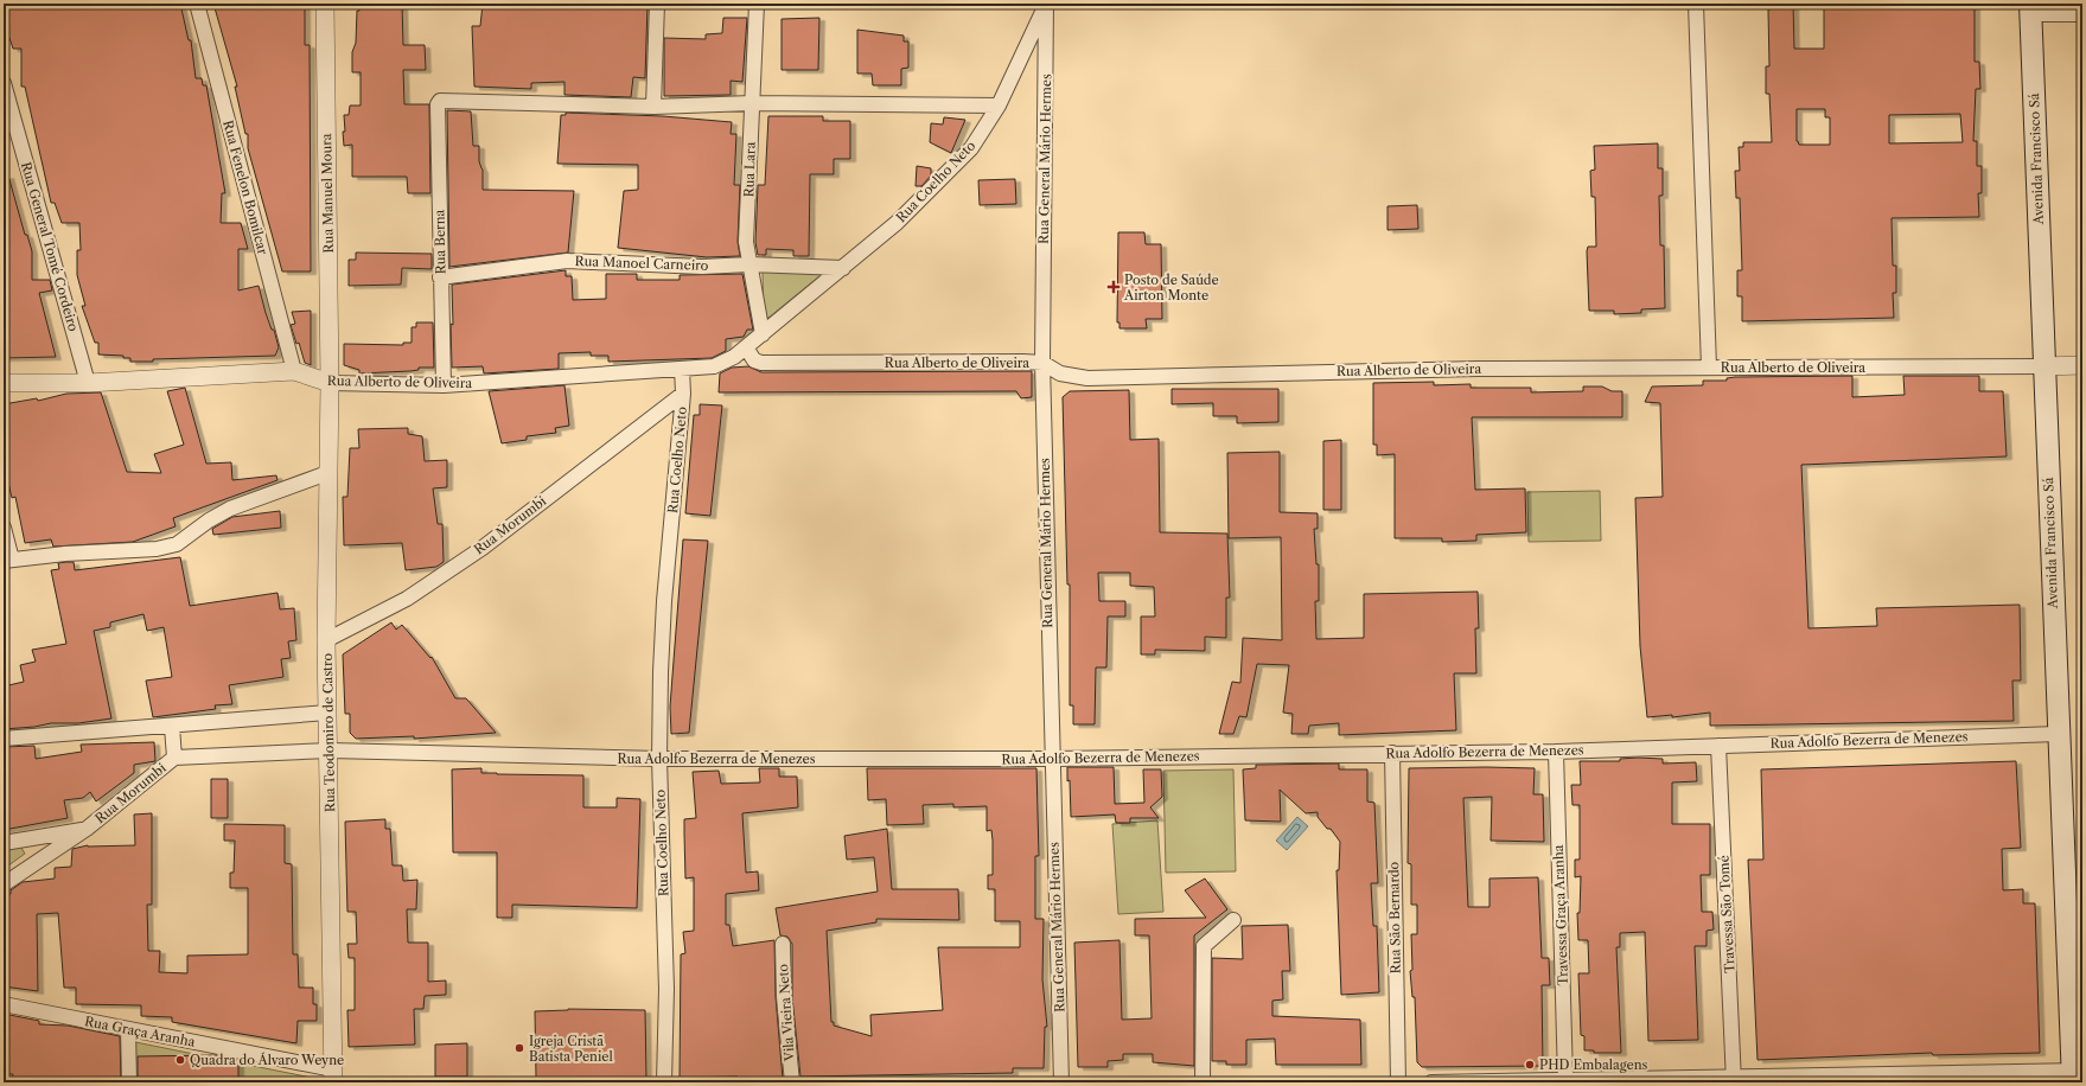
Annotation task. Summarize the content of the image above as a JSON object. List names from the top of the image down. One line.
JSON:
{"streets":{"main road":["Avenida Francisco Sá"],"street":["Rua General Mário Hermes","Rua Lara","Rua Coelho Neto","Rua Fenelon Bomilcar","Rua Manuel Moura","Rua Berna","Rua General Tomé Cordeiro","Rua Manoel Carneiro","Rua Alberto de Oliveira","Rua Morumbi","Rua Teodomiro de Castro","Rua Adolfo Bezerra de Menezes","Travessa São Tomé","Travessa Graça Aranha","Rua São Bernardo","Vila Vieira Neto","Rua Graça Aranha"]},"crossings":[["Rua General Mário Hermes","Rua Coelho Neto"],["Rua General Mário Hermes","Rua Alberto de Oliveira"],["Rua General Mário Hermes","Rua Adolfo Bezerra de Menezes"],["Avenida Francisco Sá","Rua Alberto de Oliveira"],["Avenida Francisco Sá","Rua Adolfo Bezerra de Menezes"],["Rua Lara","Rua Coelho Neto"],["Rua Lara","Rua Manoel Carneiro"],["Rua Coelho Neto","Rua Manoel Carneiro"],["Rua Coelho Neto","Rua Alberto de Oliveira"],["Rua Coelho Neto","Rua Morumbi"],["Rua Coelho Neto","Rua Adolfo Bezerra de Menezes"],["Rua Fenelon Bomilcar","Rua Alberto de Oliveira"],["Rua Manuel Moura","Rua Alberto de Oliveira"],["Rua Manuel Moura","Rua Teodomiro de Castro"],["Rua Berna","Rua Manoel Carneiro"],["Rua Berna","Rua Alberto de Oliveira"],["Rua General Tomé Cordeiro","Rua Alberto de Oliveira"],["Rua Alberto de Oliveira","Rua Teodomiro de Castro"],["Rua Morumbi","Rua Teodomiro de Castro"],["Rua Morumbi","Rua Adolfo Bezerra de Menezes"],["Rua Teodomiro de Castro","Rua Adolfo Bezerra de Menezes"],["Rua Teodomiro de Castro","Rua Graça Aranha"],["Rua Adolfo Bezerra de Menezes","Travessa São Tomé"],["Rua Adolfo Bezerra de Menezes","Travessa Graça Aranha"],["Rua Adolfo Bezerra de Menezes","Rua São Bernardo"]],"places":{"health":["Posto de Saúde Airton Monte"],"other":["Igreja Cristã Batista Peniel","Quadra do Álvaro Weyne","PHD Embalagens"]}}
